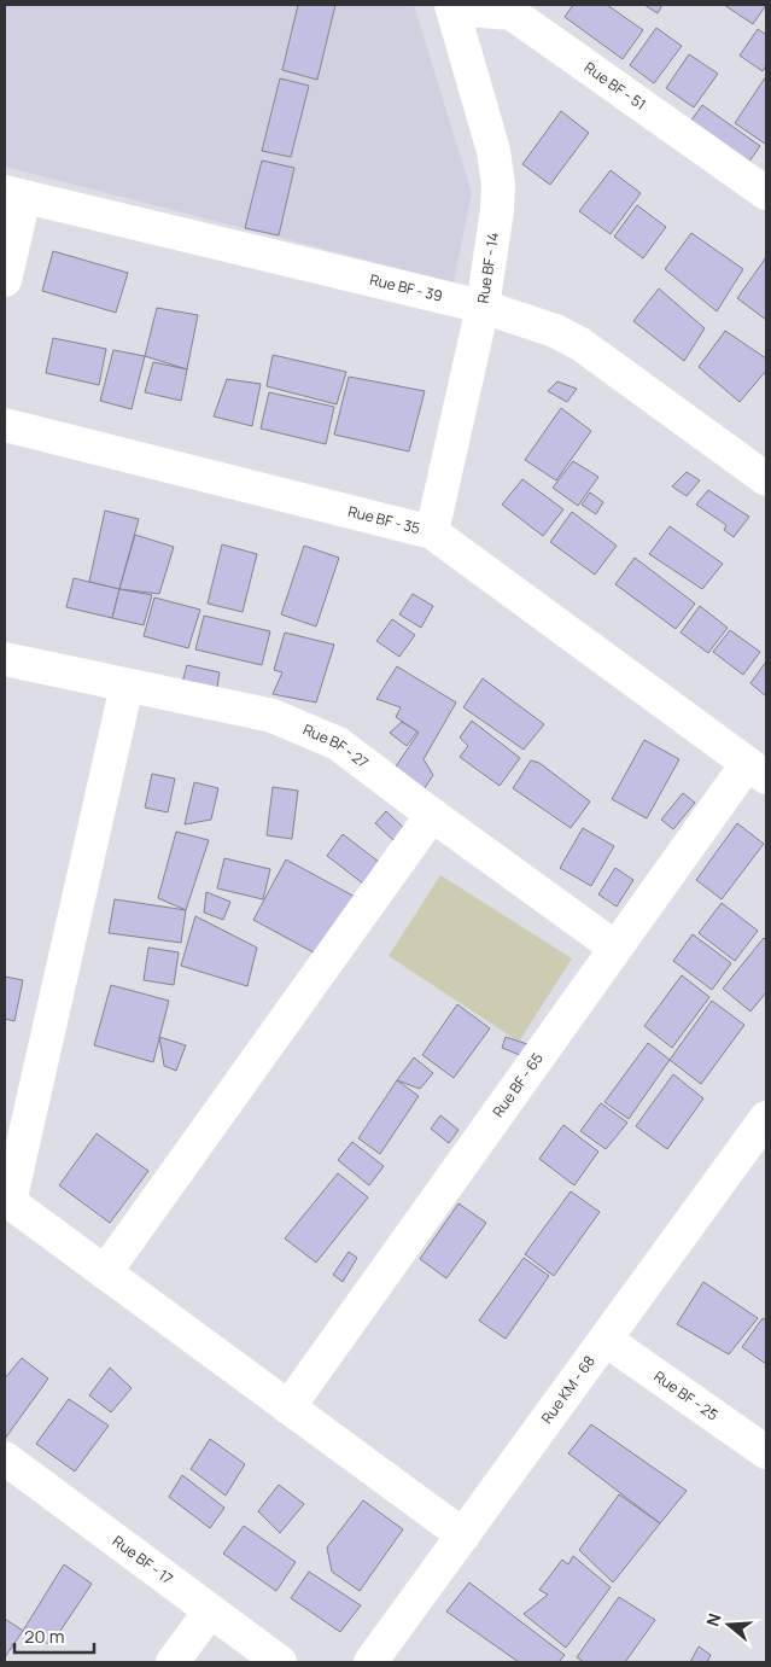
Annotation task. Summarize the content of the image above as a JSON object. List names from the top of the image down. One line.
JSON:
{"streets":{"street":["Rue BF - 51","Rue BF - 14","Rue BF - 39","Rue BF - 35","Rue BF - 27","Rue BF - 65","Rue KM - 68","Rue BF - 25","Rue BF - 17"]},"crossings":[["Rue BF - 51","Rue BF - 14"],["Rue BF - 14","Rue BF - 39"],["Rue BF - 14","Rue BF - 35"],["Rue BF - 35","Rue BF - 65"],["Rue BF - 27","Rue BF - 65"],["Rue KM - 68","Rue BF - 25"]],"scale_bar":"20 m","north":"left"}
